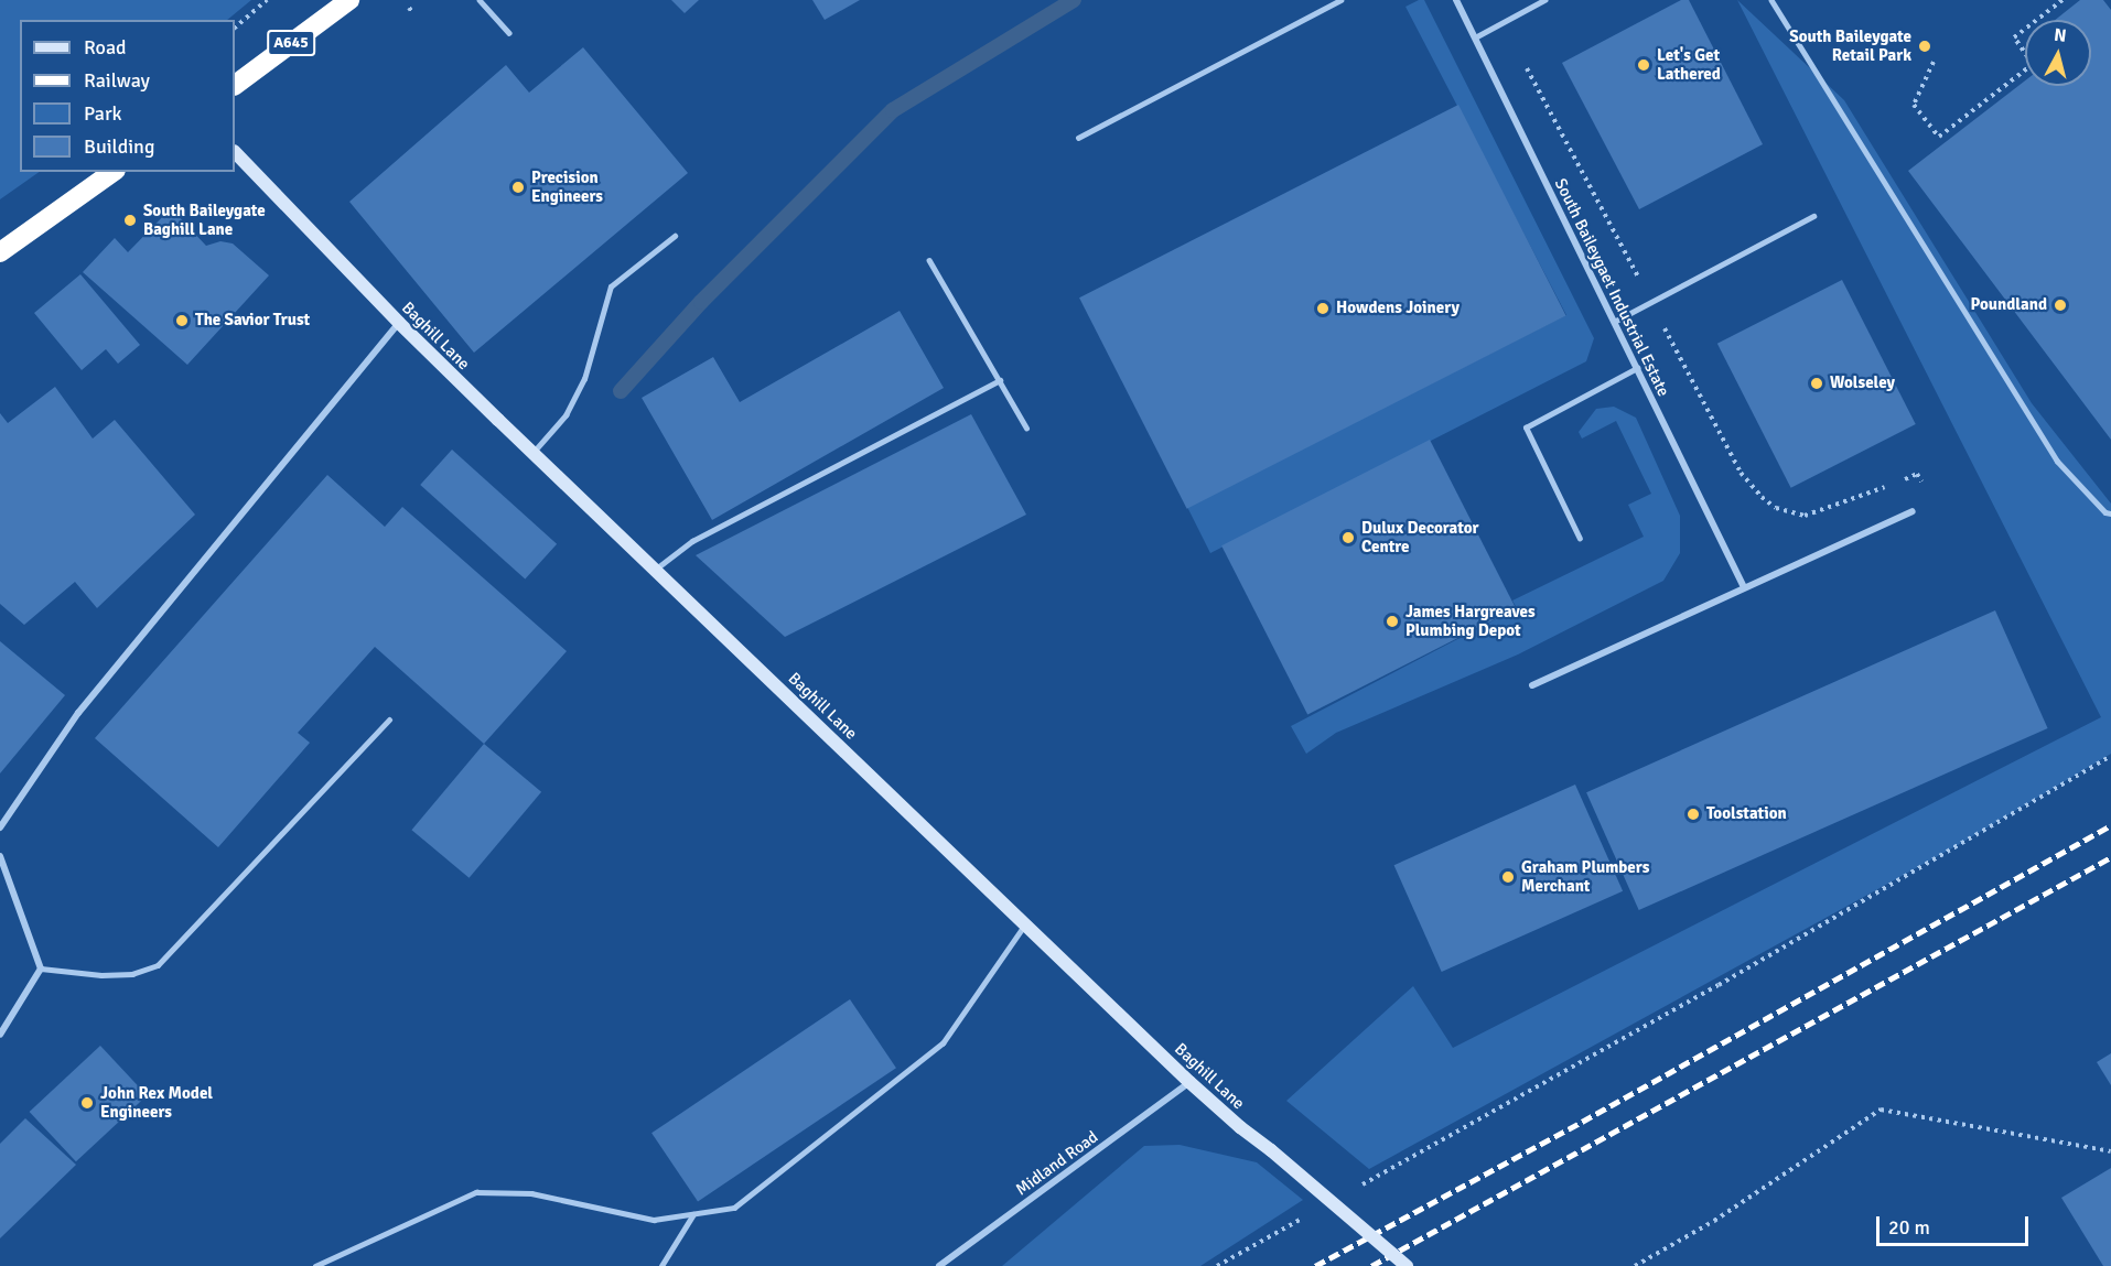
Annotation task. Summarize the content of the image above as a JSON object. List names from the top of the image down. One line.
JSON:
{"streets":{"highway":["A645"],"street":["South Baileygaet Industrial Estate","Baghill Lane","Midland Road"]},"crossings":[["Baghill Lane","Midland Road"]],"places":["South Baileygate Retail Park","Let's Get Lathered","Precision Engineers","South Baileygate Baghill Lane","Poundland","Howdens Joinery","The Savior Trust","Wolseley","Dulux Decorator Centre","James Hargreaves Plumbing Depot","Toolstation","Graham Plumbers Merchant","John Rex Model Engineers"],"legend":["Road","Railway","Park","Building"],"scale_bar":"20 m","north":"top"}
